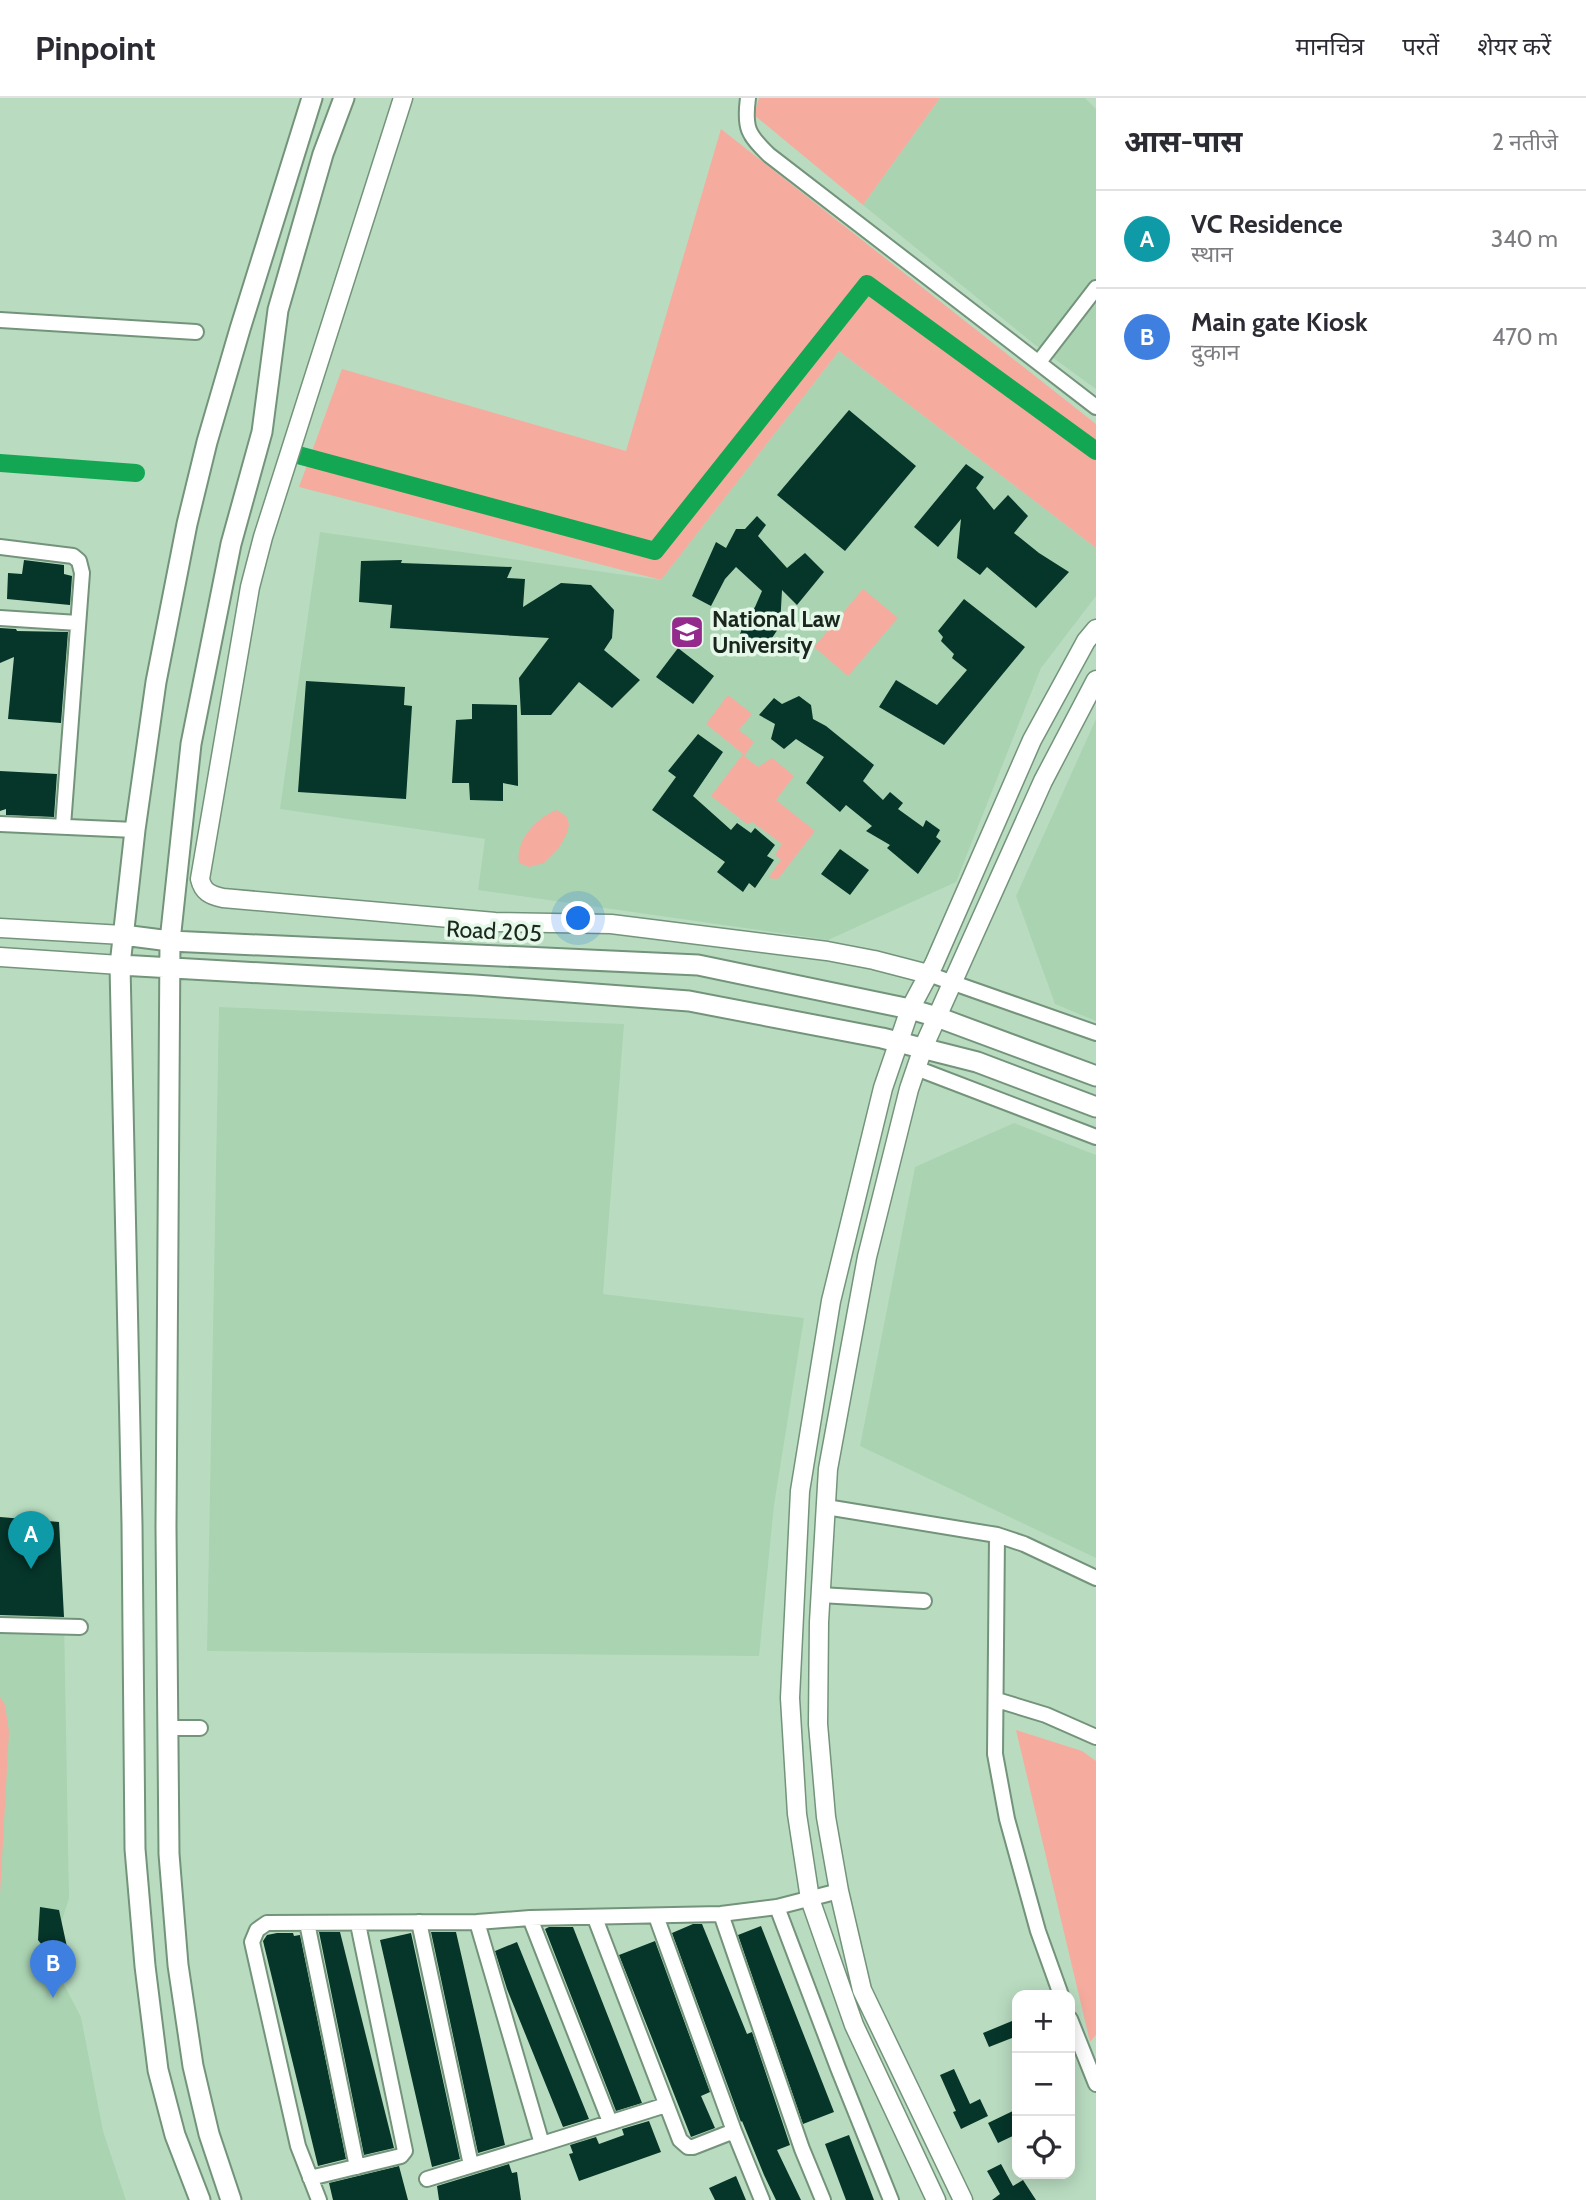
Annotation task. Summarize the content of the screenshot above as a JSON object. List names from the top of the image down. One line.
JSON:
{"streets":{"main road":["Road 205"]},"places":{"school or university":["National Law University"]},"page":{"header":"Pinpoint","nav":["मानचित्र","परतें","शेयर करें"],"heading":["आस-पास","2 नतीजे"],"list":[{"mark":"A","name":"VC Residence","note":"स्थान","value":"340 m"},{"mark":"B","name":"Main gate Kiosk","note":"दुकान","value":"470 m"}],"pins":["A","B"],"map_buttons":["+","−"]}}
